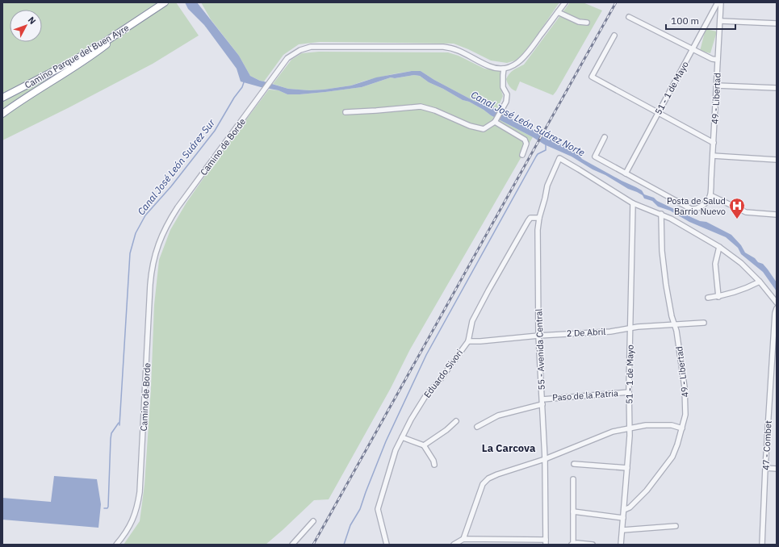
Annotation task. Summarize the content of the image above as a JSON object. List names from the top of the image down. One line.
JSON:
{"streets":{"highway":["Camino Parque del Buen Ayre"],"street":["51 - 1 de Mayo","49 - Libertad","Camino de Borde","2 De Abril","55 - Avenida Central","Eduardo Sivori","Paso de la Patria","47 - Combet"]},"crossings":[["51 - 1 de Mayo","49 - Libertad"],["51 - 1 de Mayo","2 De Abril"],["51 - 1 de Mayo","55 - Avenida Central"],["51 - 1 de Mayo","Paso de la Patria"],["49 - Libertad","2 De Abril"],["2 De Abril","55 - Avenida Central"],["2 De Abril","Eduardo Sivori"],["55 - Avenida Central","Eduardo Sivori"],["55 - Avenida Central","Paso de la Patria"]],"districts":["La Carcova"],"water":["Canal José León Suárez Norte","Canal José León Suárez Sur"],"places":{"hospital":["Posta de Salud Barrio Nuevo"]},"scale_bar":"100 m","north":"top right"}
